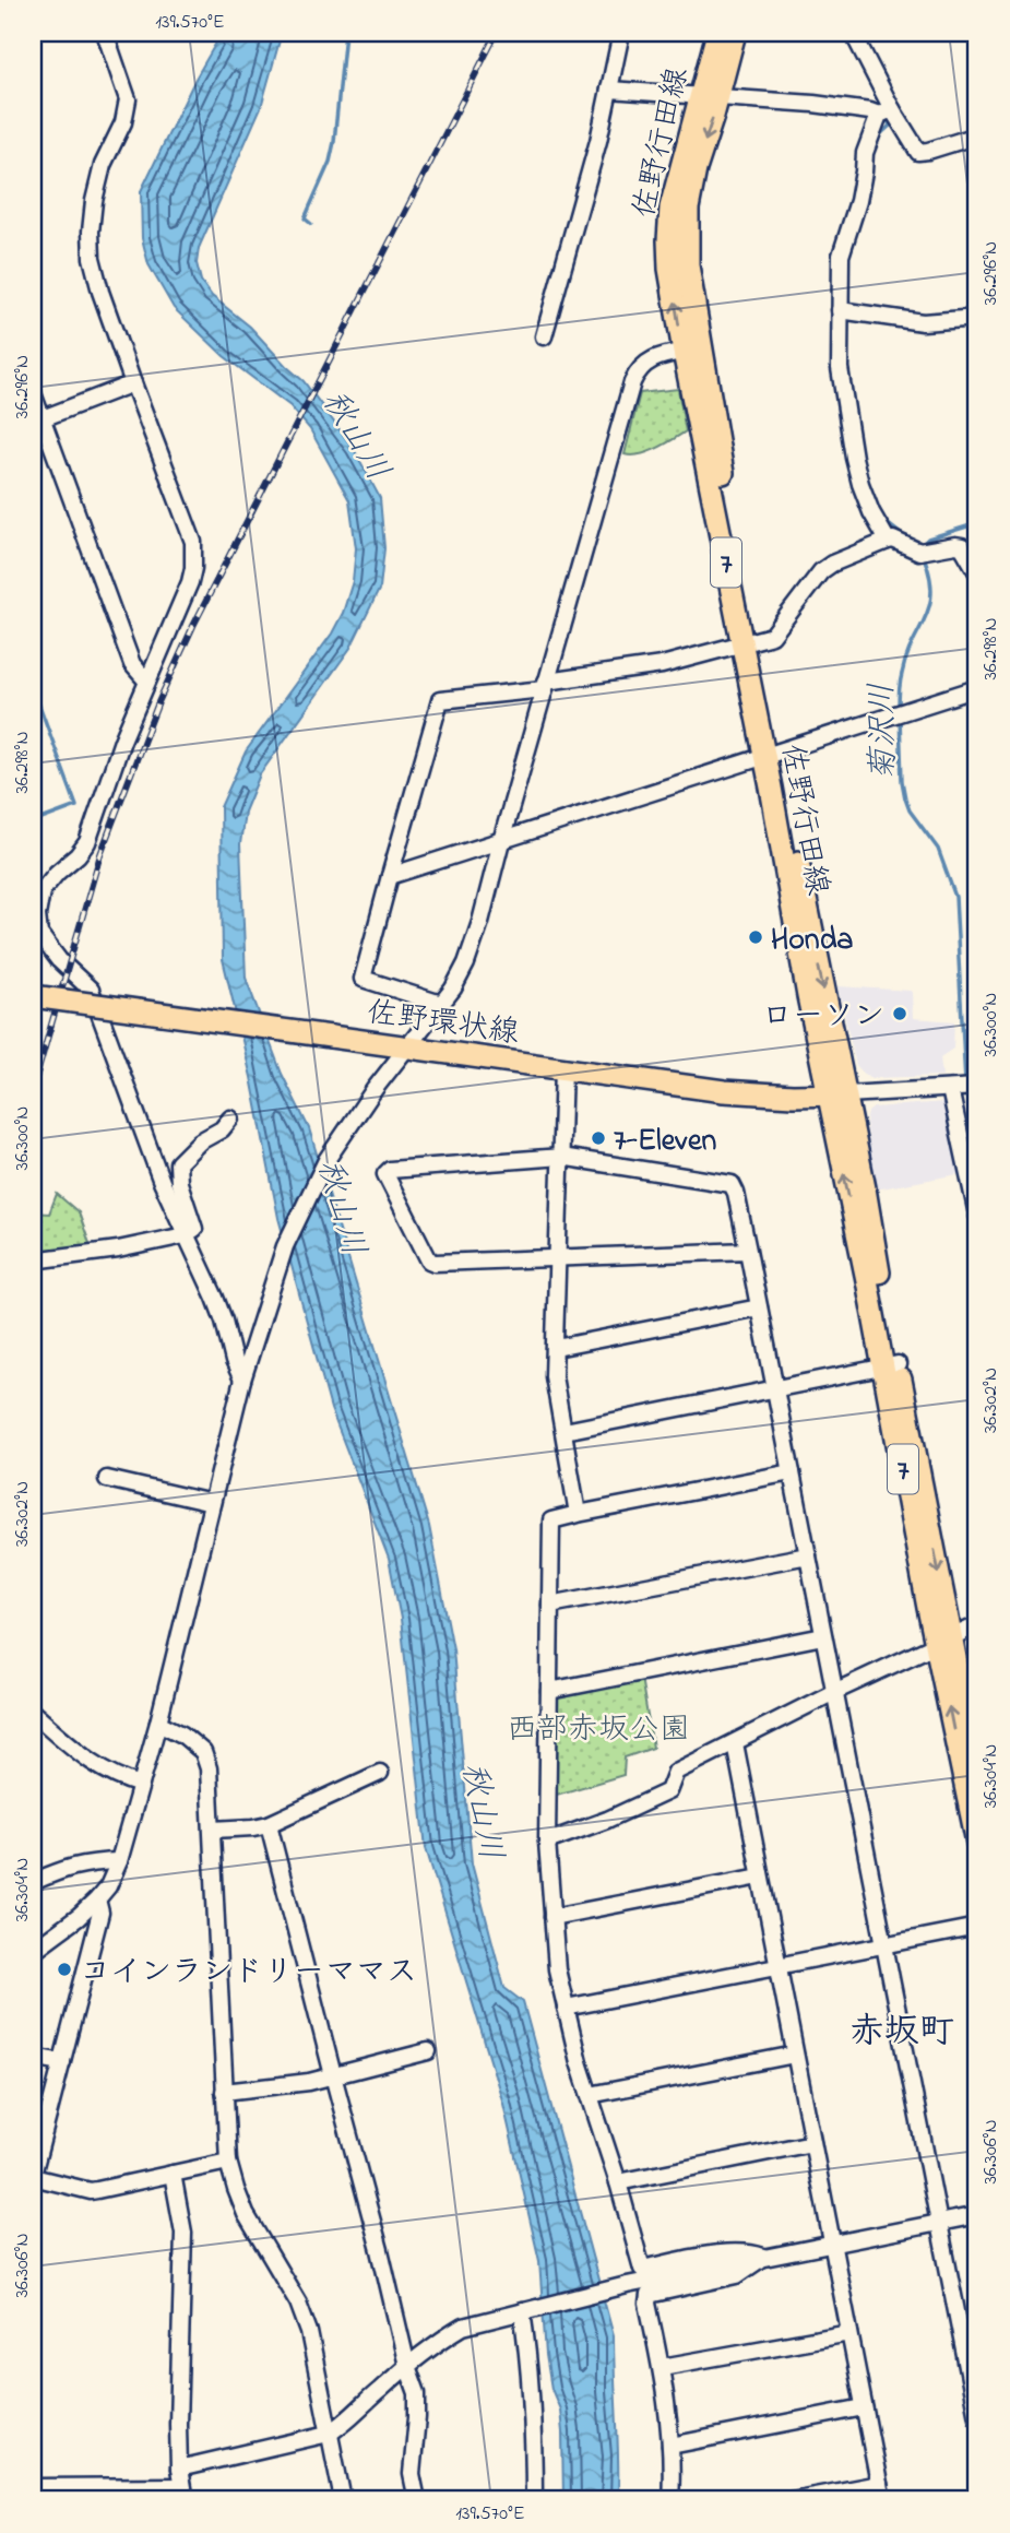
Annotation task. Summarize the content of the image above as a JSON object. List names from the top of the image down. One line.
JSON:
{"streets":{"main road":["佐野行田線","7","佐野環状線"]},"crossings":[["佐野行田線","佐野環状線"]],"districts":["赤坂町"],"water":["秋山川","菊沢川"],"parks":["西部赤坂公園"],"places":["Honda","ローソン","7-Eleven","コインランドリーママス"],"coordinates":["139.570°E","36.296°N","36.298°N","36.300°N","36.302°N","36.304°N","36.306°N"]}
